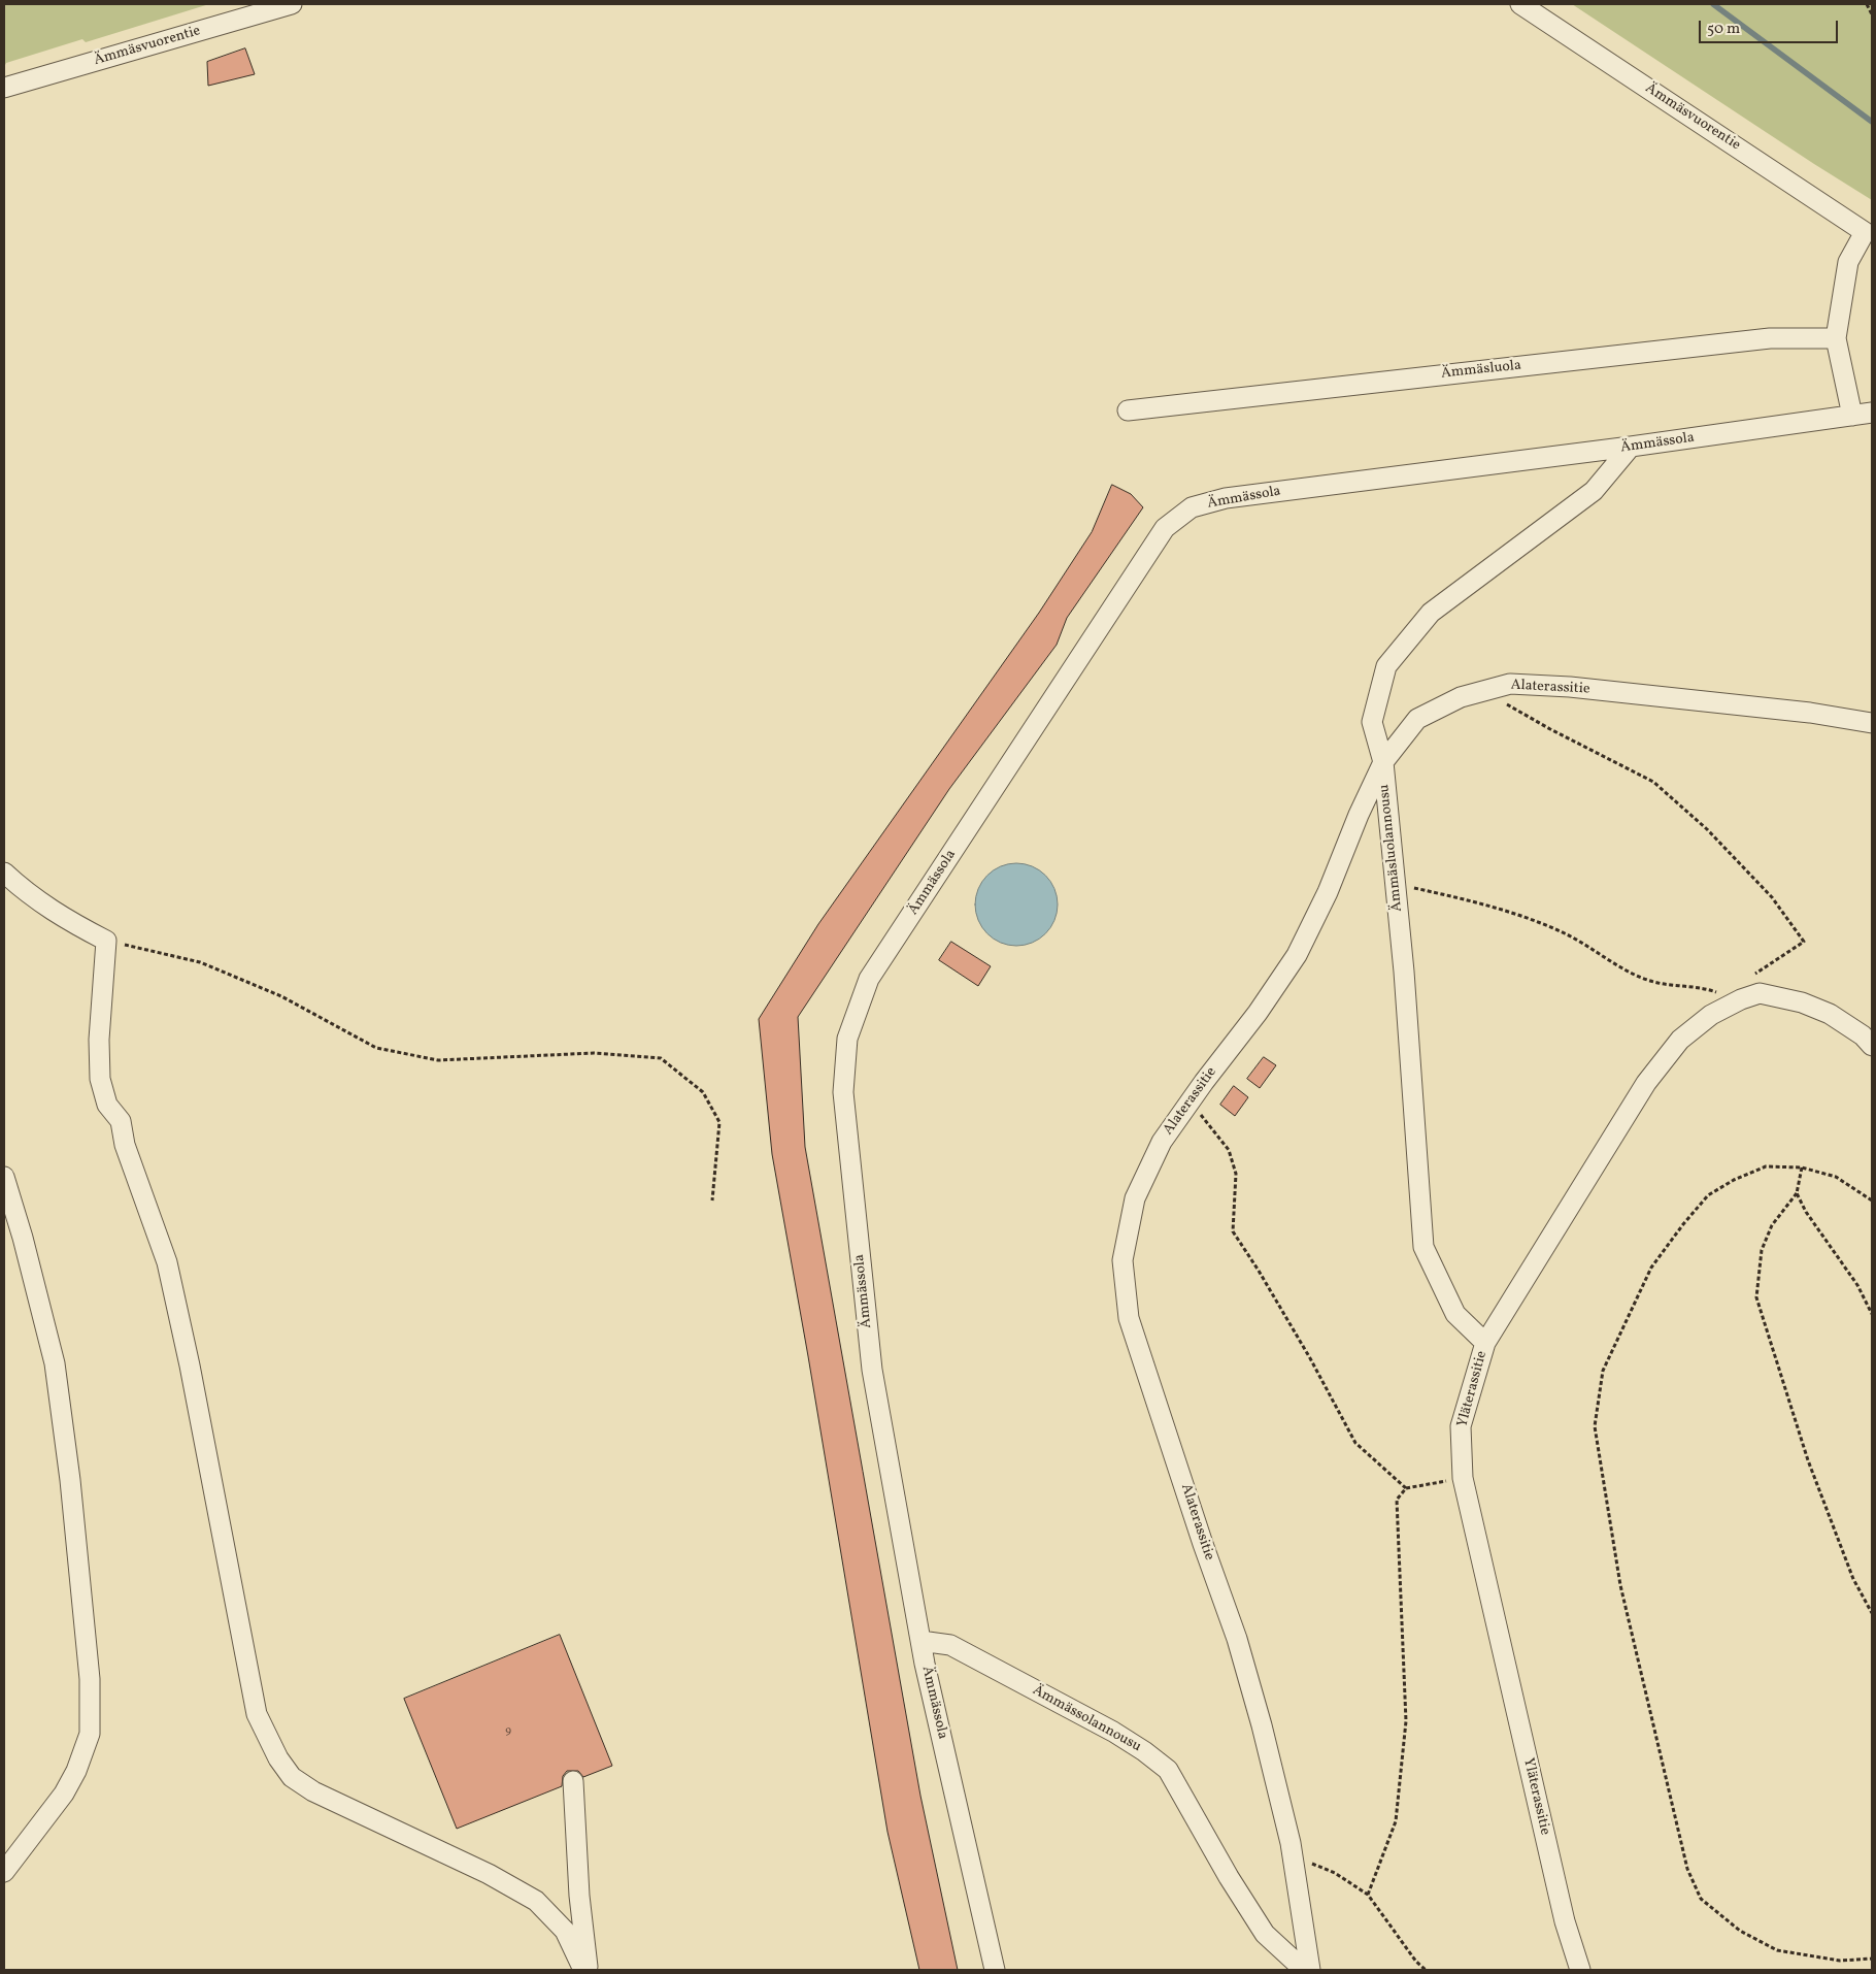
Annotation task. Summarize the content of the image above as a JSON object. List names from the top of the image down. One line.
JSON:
{"streets":{"street":["Ämmäsvuorentie","Ämmäsluola","Ämmässola","Alaterassitie","Ämmäsluolannousu","Yläterassitie","Ämmässolannousu"]},"crossings":[["Ämmäsvuorentie","Ämmäsluola"],["Ämmäsvuorentie","Ämmässola"],["Ämmässola","Ämmäsluolannousu"],["Ämmässola","Ämmässolannousu"],["Alaterassitie","Ämmäsluolannousu"],["Ämmäsluolannousu","Yläterassitie"]],"house_numbers":["9"],"scale_bar":"50 m"}
